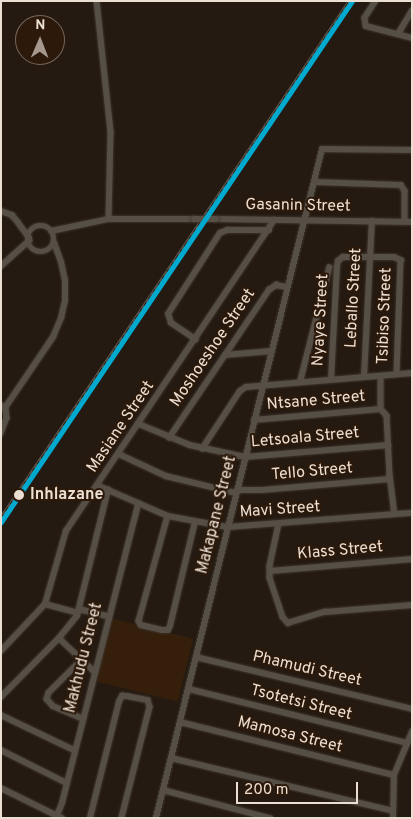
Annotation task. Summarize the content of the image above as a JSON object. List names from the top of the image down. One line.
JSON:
{"streets":{"street":["Gasanin Street","Leballo Street","Tsibiso Street","Nyaye Street","Moshoeshoe Street","Ntsane Street","Masiane Street","Letsoala Street","Tello Street","Mavi Street","Makapane Street","Klass Street","Makhudu Street","Phamudi Street","Tsotetsi Street","Mamosa Street"]},"crossings":[["Gasanin Street","Leballo Street"],["Gasanin Street","Masiane Street"],["Gasanin Street","Makapane Street"],["Leballo Street","Tsibiso Street"],["Leballo Street","Nyaye Street"],["Tsibiso Street","Nyaye Street"],["Moshoeshoe Street","Letsoala Street"],["Moshoeshoe Street","Makapane Street"],["Ntsane Street","Makapane Street"],["Masiane Street","Letsoala Street"],["Masiane Street","Tello Street"],["Masiane Street","Mavi Street"],["Letsoala Street","Makapane Street"],["Tello Street","Makapane Street"],["Mavi Street","Makapane Street"],["Mavi Street","Makhudu Street"],["Makapane Street","Phamudi Street"],["Makapane Street","Tsotetsi Street"],["Makapane Street","Mamosa Street"]],"places":["Inhlazane"],"scale_bar":"200 m","north":"top"}
